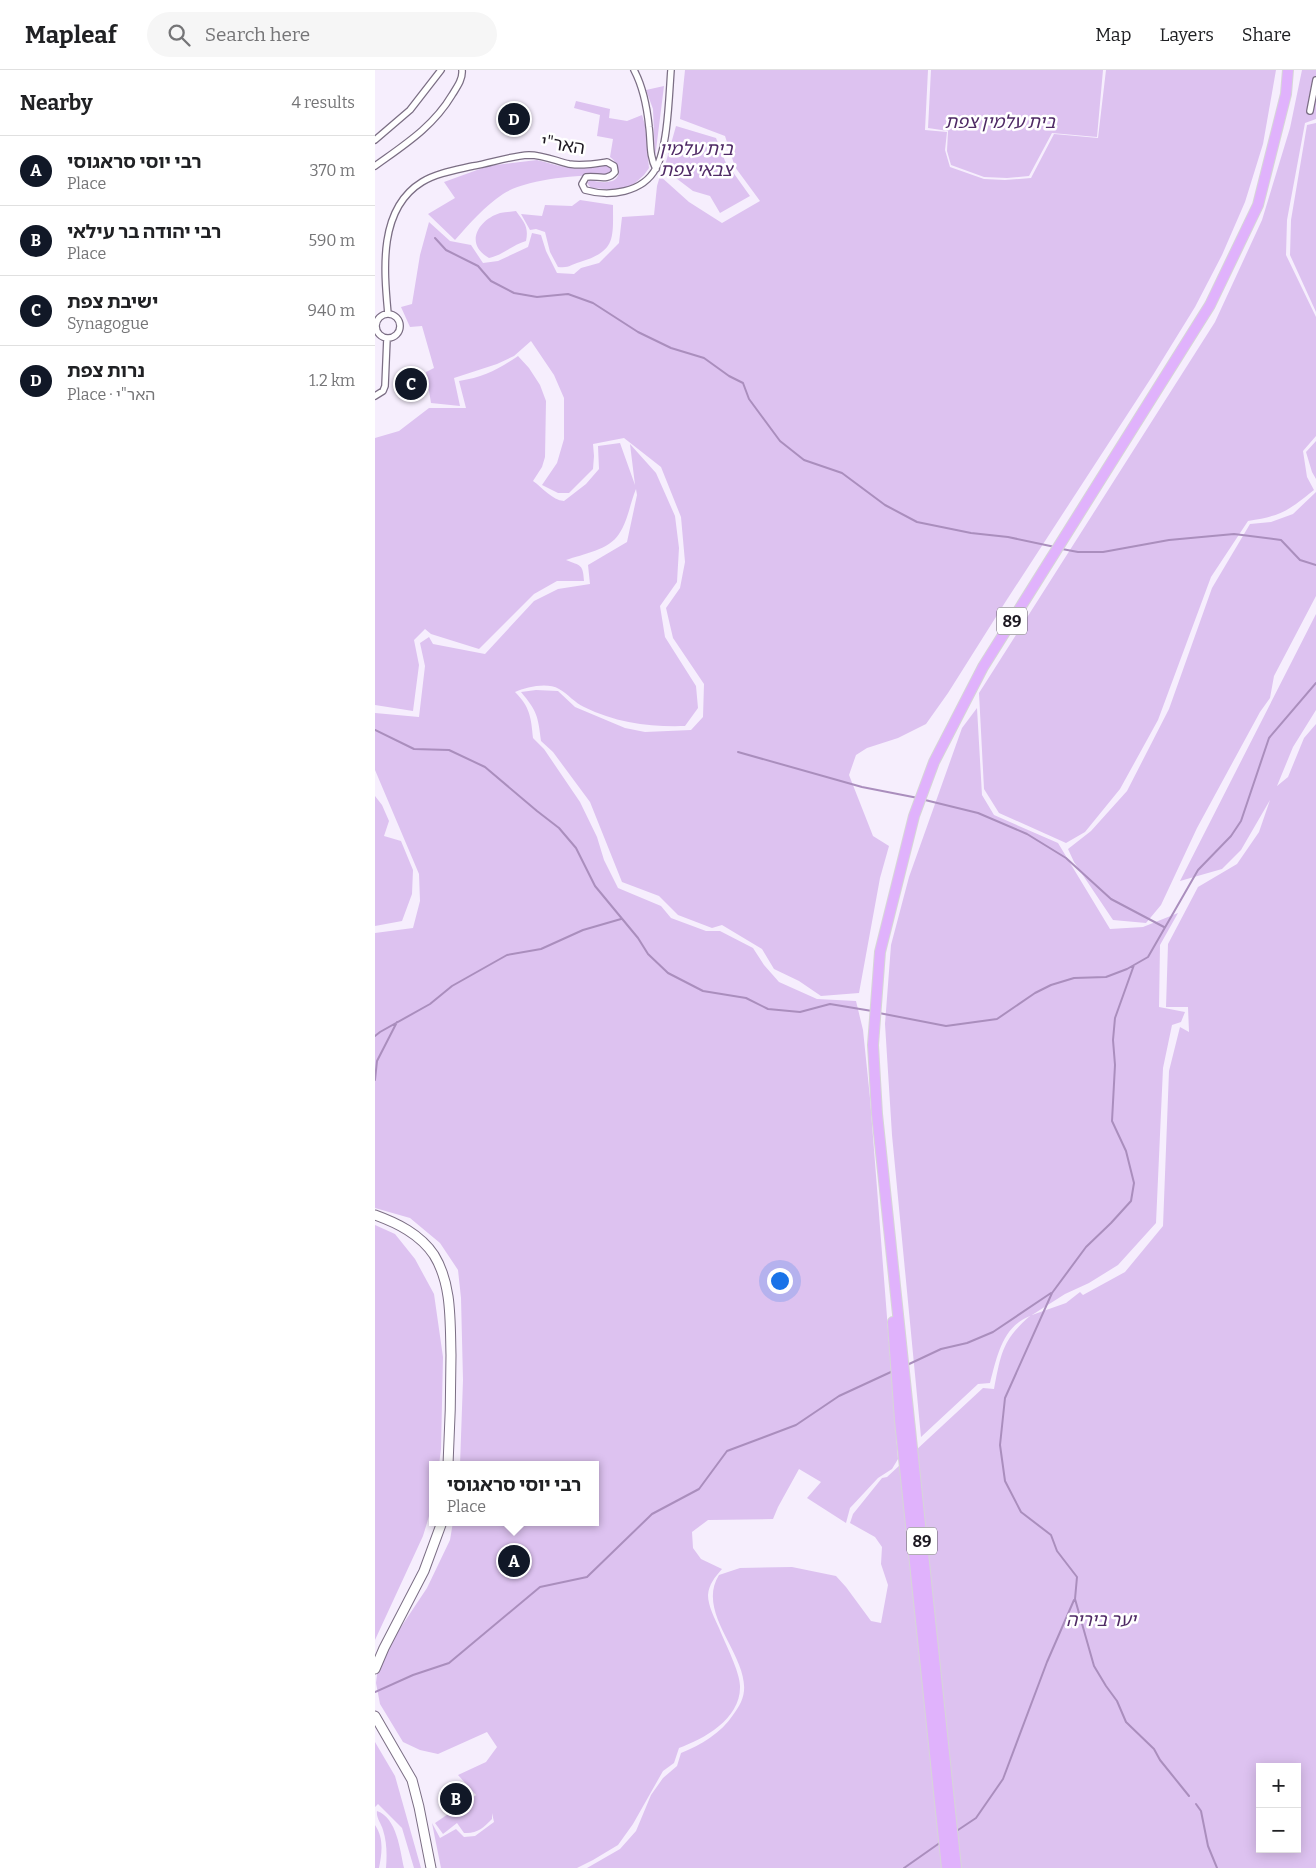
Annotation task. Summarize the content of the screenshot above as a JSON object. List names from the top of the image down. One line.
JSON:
{"streets":{"highway":["89"],"street":["האר\"י"]},"parks":["בית עלמין צפת","בית עלמין צבאי צפת","יער ביריה"],"page":{"header":"Mapleaf","search":"Search here","nav":["Map","Layers","Share"],"heading":["Nearby","4 results"],"pins":["D","C","A","B"],"list":[{"mark":"A","name":"רבי יוסי סראגוסי","note":"Place","value":"370 m"},{"mark":"B","name":"רבי יהודה בר עילאי","note":"Place","value":"590 m"},{"mark":"C","name":"ישיבת צפת","note":"Synagogue","value":"940 m"},{"mark":"D","name":"נרות צפת","note":"Place · האר\"י","value":"1.2 km"}],"popup":["רבי יוסי סראגוסי","Place"],"map_buttons":["+","−"]}}
